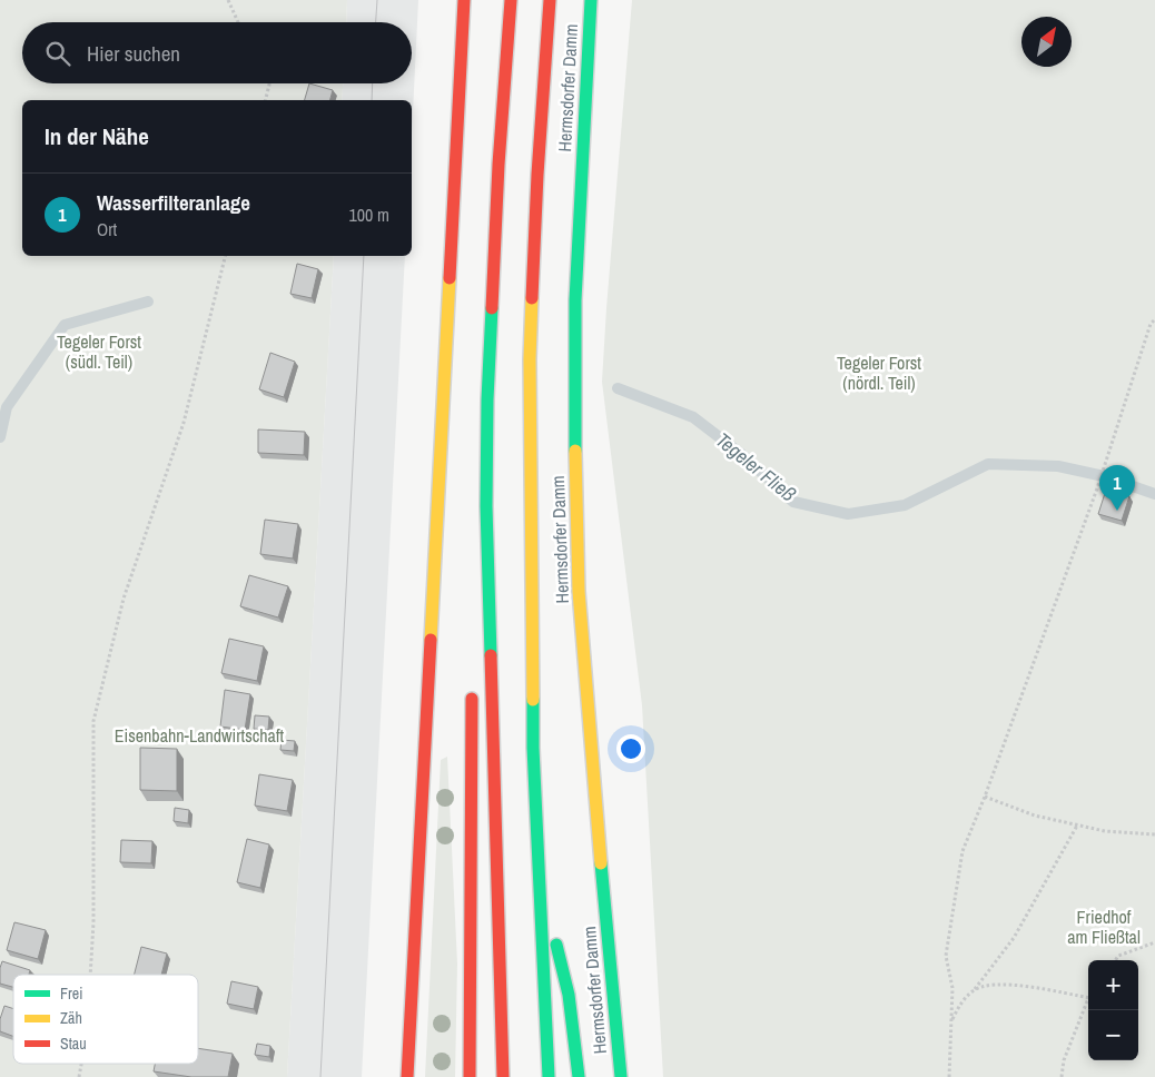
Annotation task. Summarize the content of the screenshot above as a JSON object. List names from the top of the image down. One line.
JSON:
{"streets":{"main road":["Hermsdorfer Damm"]},"water":["Tegeler Fließ"],"parks":["Tegeler Forst (südl. Teil)","Tegeler Forst (nördl. Teil)","Eisenbahn-Landwirtschaft","Friedhof am Fließtal"],"legend":["Frei","Zäh","Stau"],"north":"top right","page":{"search":"Hier suchen","heading":"In der Nähe","list":[{"mark":"1","name":"Wasserfilteranlage","note":"Ort","value":"100 m"}],"pins":"1","map_buttons":["+","−"]}}
